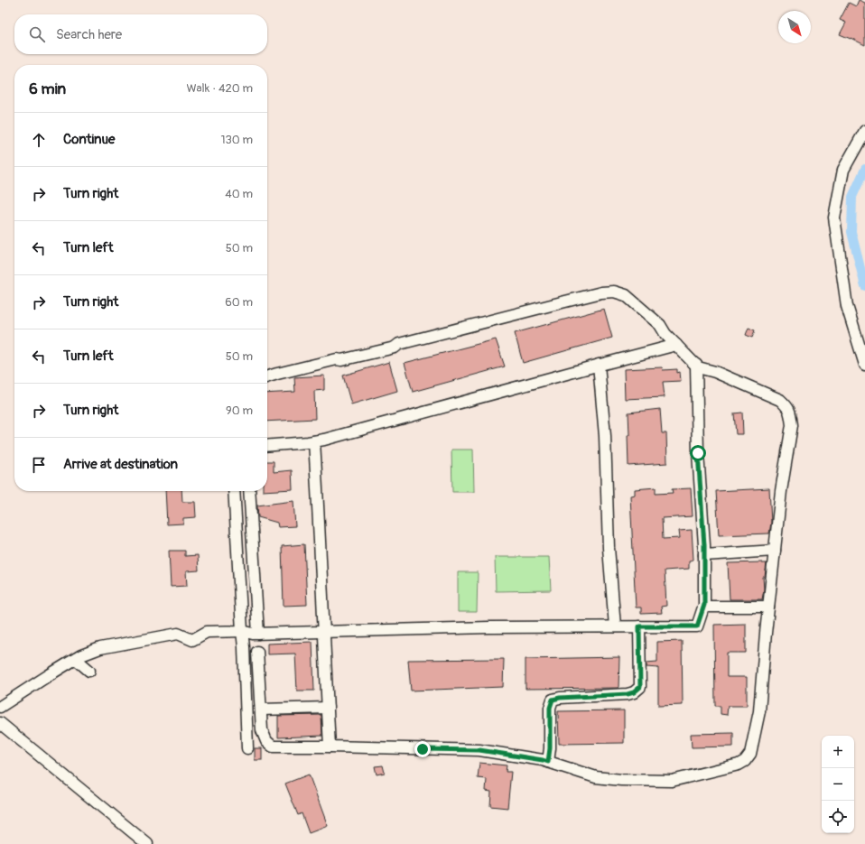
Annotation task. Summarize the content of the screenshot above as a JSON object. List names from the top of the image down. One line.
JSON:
{"north":"bottom right","page":{"search":"Search here","heading":["6 min","Walk · 420 m"],"list":[["Continue","130 m"],["Turn right","40 m"],["Turn left","50 m"],["Turn right","60 m"],["Turn left","50 m"],["Turn right","90 m"],"Arrive at destination"],"map_buttons":["+","−"]}}
